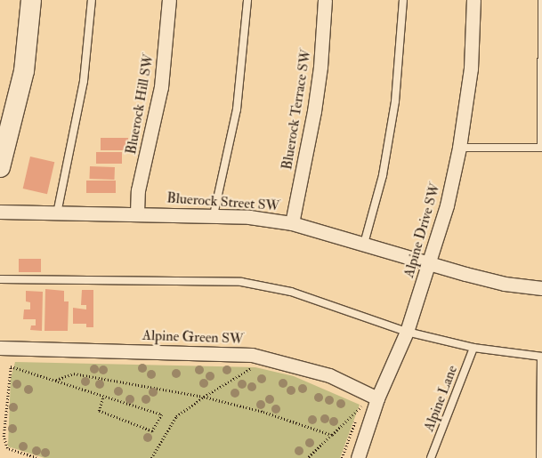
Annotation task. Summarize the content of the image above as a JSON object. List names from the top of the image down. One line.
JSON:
{"streets":{"street":["Bluerock Hill SW","Bluerock Terrace SW","Bluerock Street SW","Alpine Drive SW","Alpine Green SW"],"lane":["Alpine Lane"]},"crossings":[["Bluerock Hill SW","Bluerock Street SW"],["Bluerock Terrace SW","Bluerock Street SW"],["Bluerock Street SW","Alpine Drive SW"],["Alpine Drive SW","Alpine Green SW"]]}
